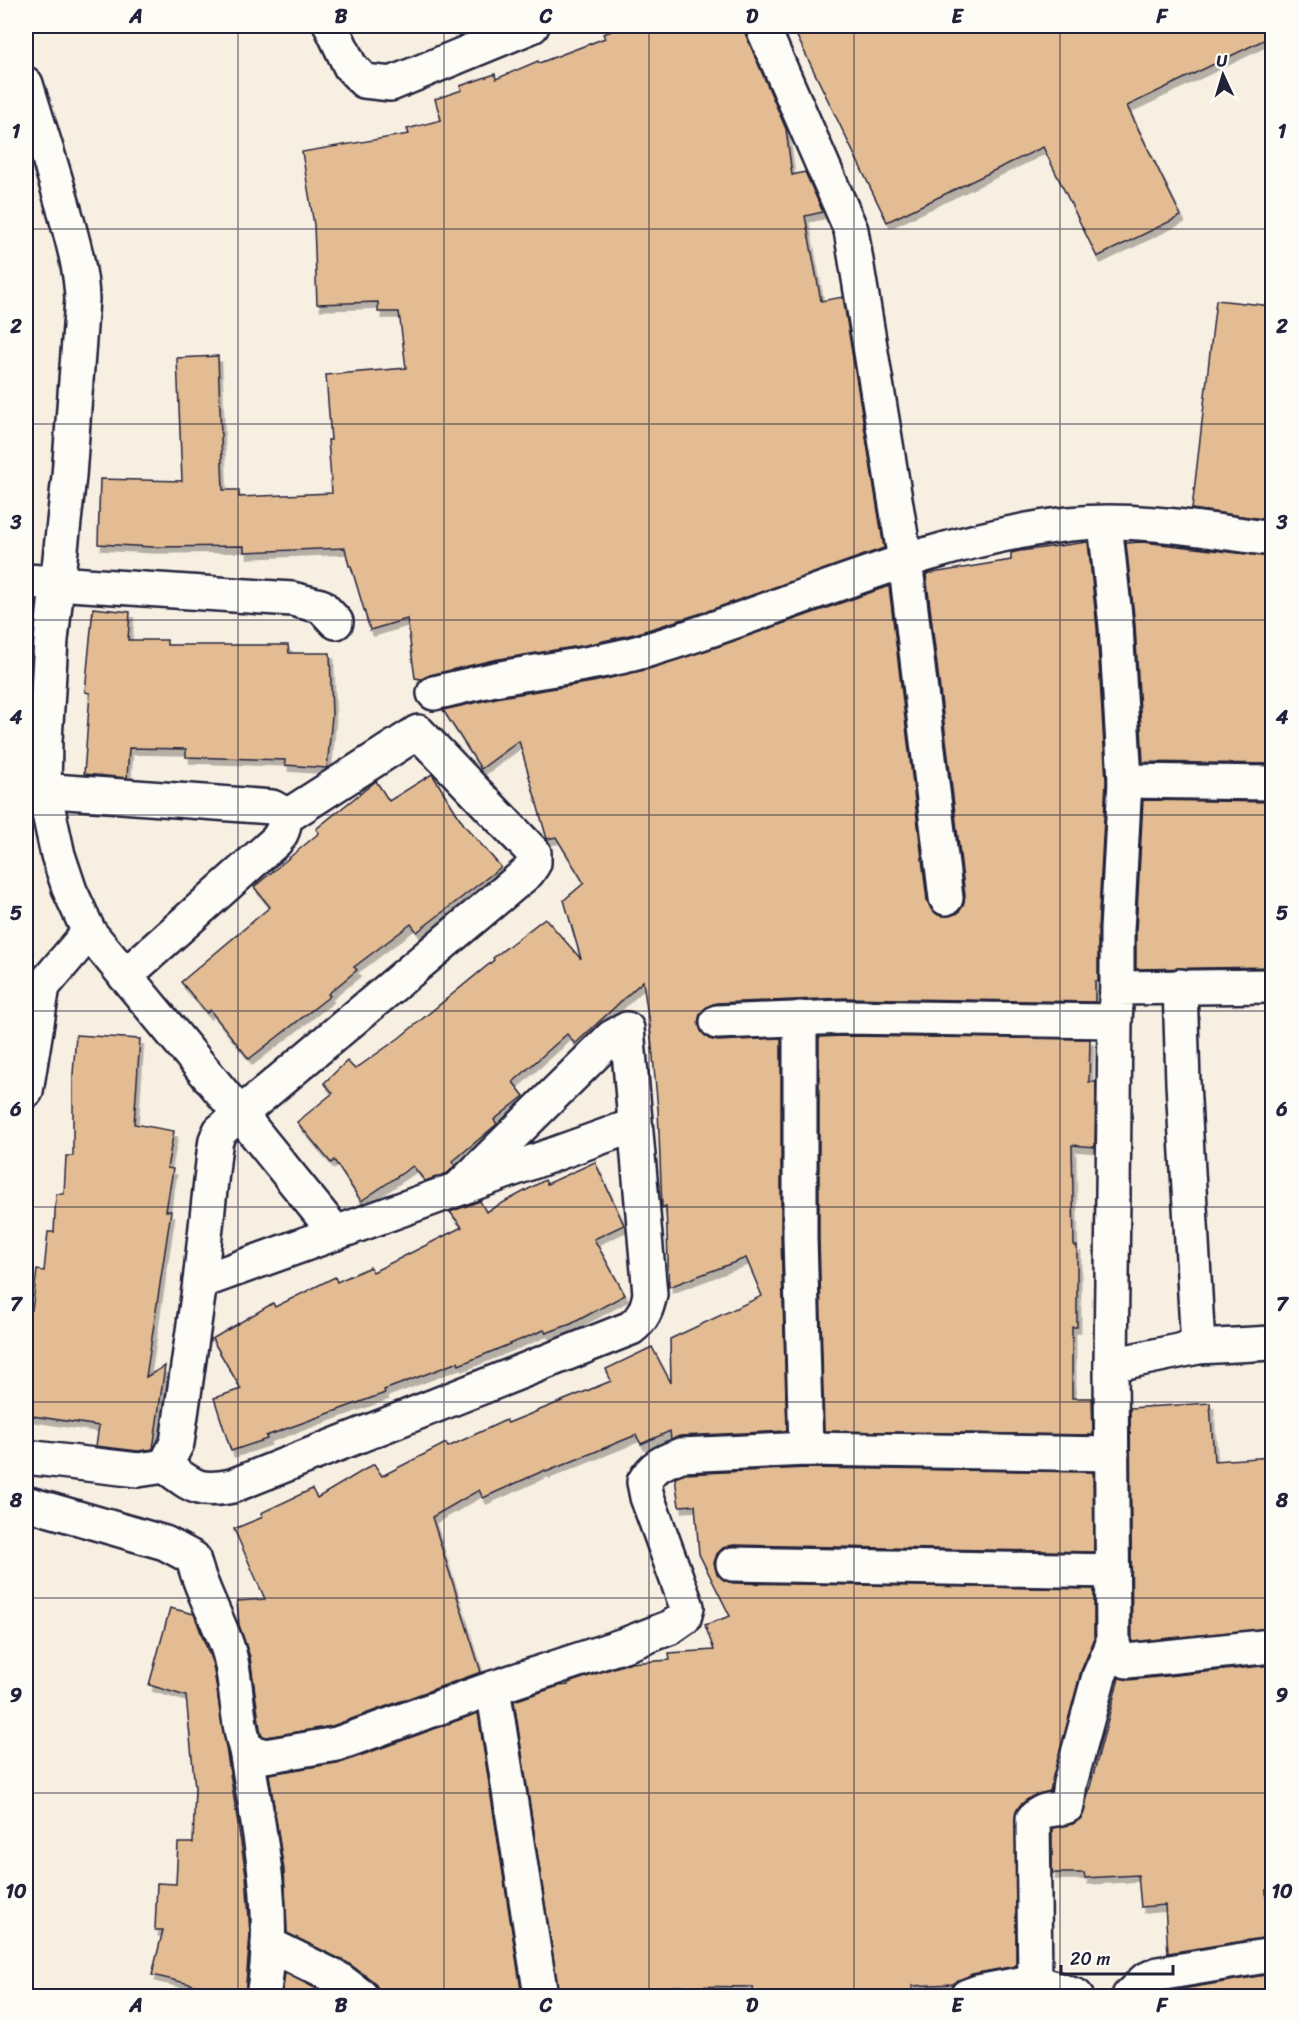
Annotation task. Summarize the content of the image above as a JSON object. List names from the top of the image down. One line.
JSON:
{"scale_bar":"20 m","north":"top","grid":{"columns":["A","B","C","D","E","F"],"rows":["1","2","3","4","5","6","7","8","9","10"]}}
